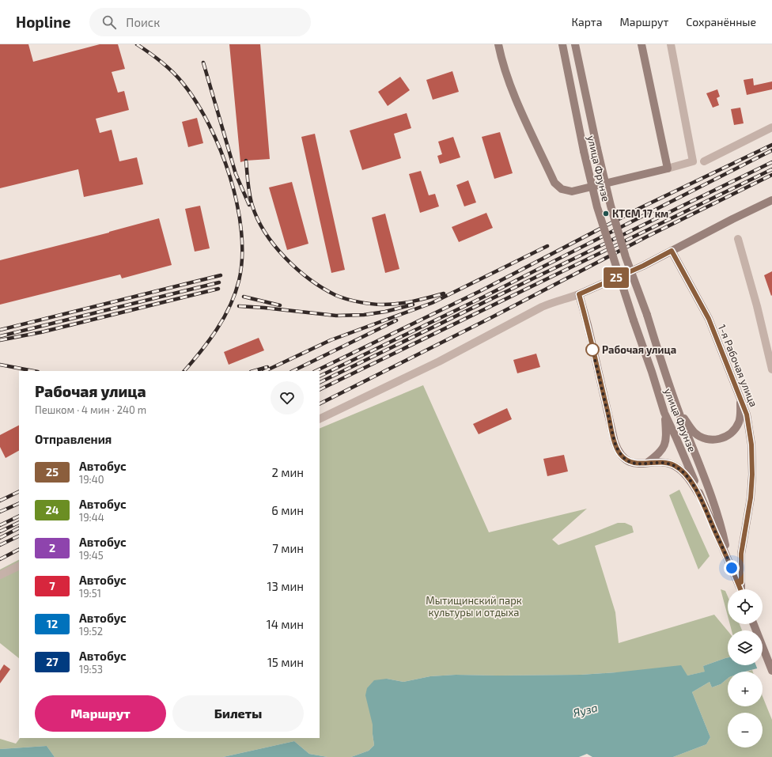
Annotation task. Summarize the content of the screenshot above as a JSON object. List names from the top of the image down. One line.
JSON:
{"streets":{"main road":["улица Фрунзе","1-я Рабочая улица"]},"water":["Яуза"],"parks":["Мытищинский парк культуры и отдыха"],"places":["КТСМ 17 км","Рабочая улица"],"lines":["bus line 25"],"page":{"header":"Hopline","search":"Поиск","nav":["Карта","Маршрут","Сохранённые"],"on_map":"25","heading":[["Рабочая улица","Пешком · 4 мин · 240 m"],"Отправления"],"list":[{"mark":"25","name":"Автобус","note":"19:40","value":"2 мин"},{"mark":"24","name":"Автобус","note":"19:44","value":"6 мин"},{"mark":"2","name":"Автобус","note":"19:45","value":"7 мин"},{"mark":"7","name":"Автобус","note":"19:51","value":"13 мин"},{"mark":"12","name":"Автобус","note":"19:52","value":"14 мин"},{"mark":"27","name":"Автобус","note":"19:53","value":"15 мин"}],"map_buttons":["+","−"],"buttons":["Маршрут","Билеты"]}}
